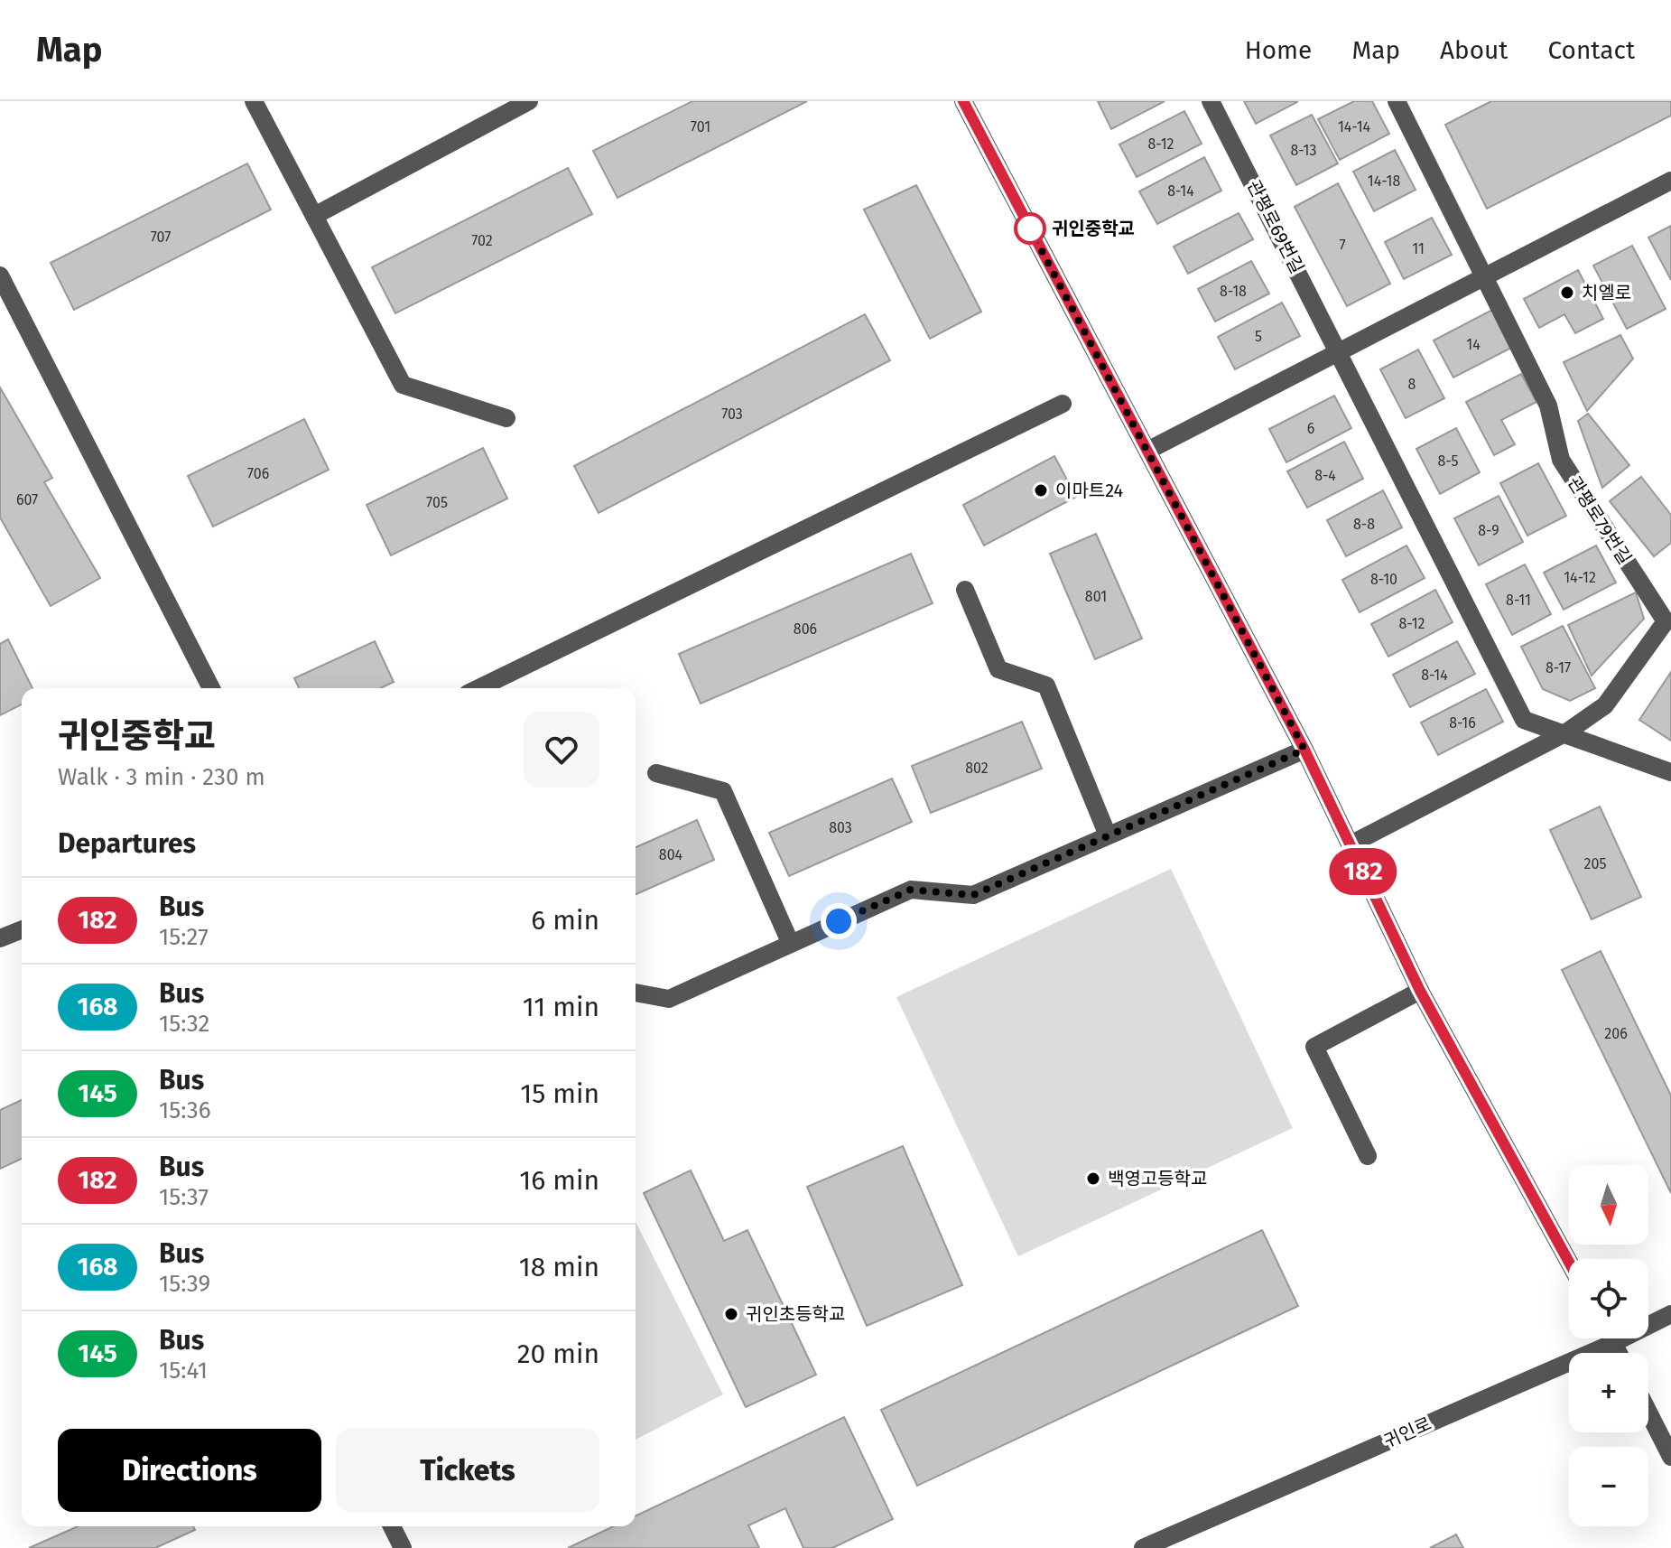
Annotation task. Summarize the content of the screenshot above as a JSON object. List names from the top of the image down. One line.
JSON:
{"streets":{"street":["관평로69번길","관평로79번길","귀인로"]},"places":["귀인중학교","치엘로","이마트24","백영고등학교","귀인초등학교"],"lines":["bus line 182"],"house_numbers":["701","14-14","8-12","8-13","14-18","8-14","707","702","7","11","8-18","5","14","8","703","6","8-5","706","8-4","607","705","8-8","8-9","14-12","8-10","801","8-11","8-12","806","8-17","8-14","8-16","802","803","804","205","206"],"north":"bottom","page":{"header":"Map","nav":["Home","Map","About","Contact"],"on_map":"182","heading":[["귀인중학교","Walk · 3 min · 230 m"],"Departures"],"list":[{"mark":"182","name":"Bus","note":"15:27","value":"6 min"},{"mark":"168","name":"Bus","note":"15:32","value":"11 min"},{"mark":"145","name":"Bus","note":"15:36","value":"15 min"},{"mark":"182","name":"Bus","note":"15:37","value":"16 min"},{"mark":"168","name":"Bus","note":"15:39","value":"18 min"},{"mark":"145","name":"Bus","note":"15:41","value":"20 min"}],"map_buttons":["+","−"],"buttons":["Directions","Tickets"]}}
